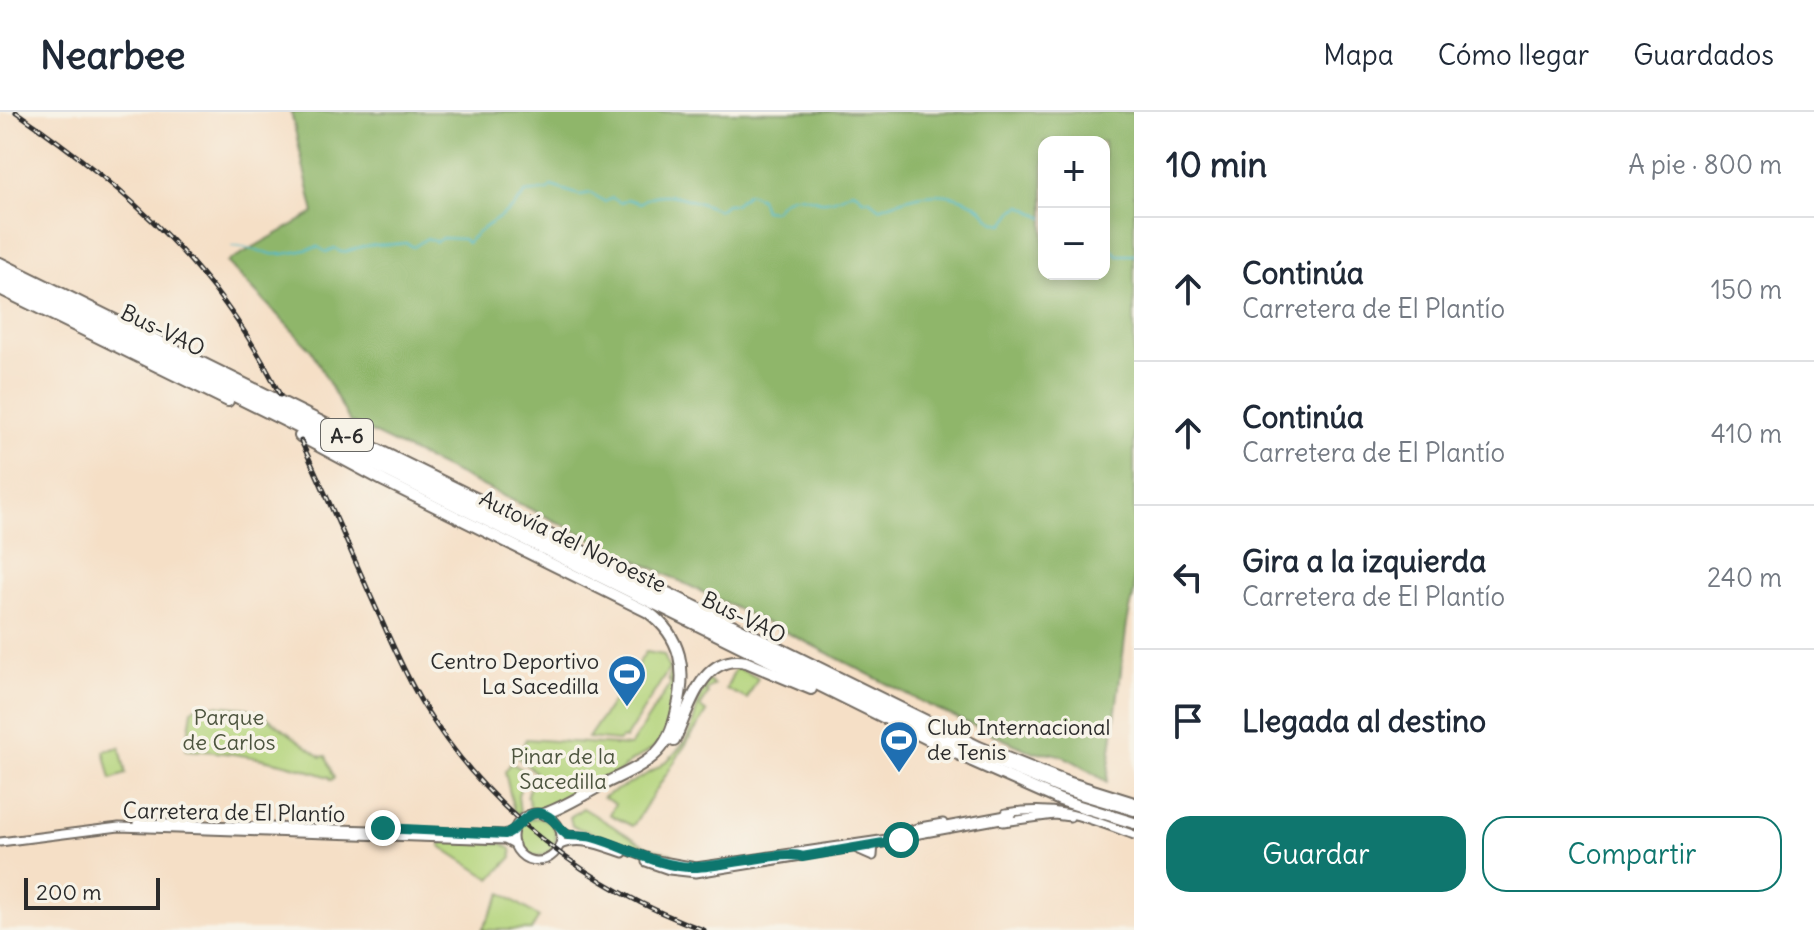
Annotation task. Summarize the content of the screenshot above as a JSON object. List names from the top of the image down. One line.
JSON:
{"streets":{"highway":["Bus-VAO","A-6","Autovía del Noroeste"],"street":["Carretera de El Plantío"]},"parks":["Parque de Carlos","Pinar de la Sacedilla"],"places":{"sports":["Centro Deportivo La Sacedilla","Club Internacional de Tenis"]},"scale_bar":"200 m","page":{"header":"Nearbee","nav":["Mapa","Cómo llegar","Guardados"],"heading":["10 min","A pie · 800 m"],"map_buttons":["+","−"],"list":[["Continúa","Carretera de El Plantío","150 m"],["Continúa","Carretera de El Plantío","410 m"],["Gira a la izquierda","Carretera de El Plantío","240 m"],"Llegada al destino"],"buttons":["Guardar","Compartir"],"scale":"200 m"}}
